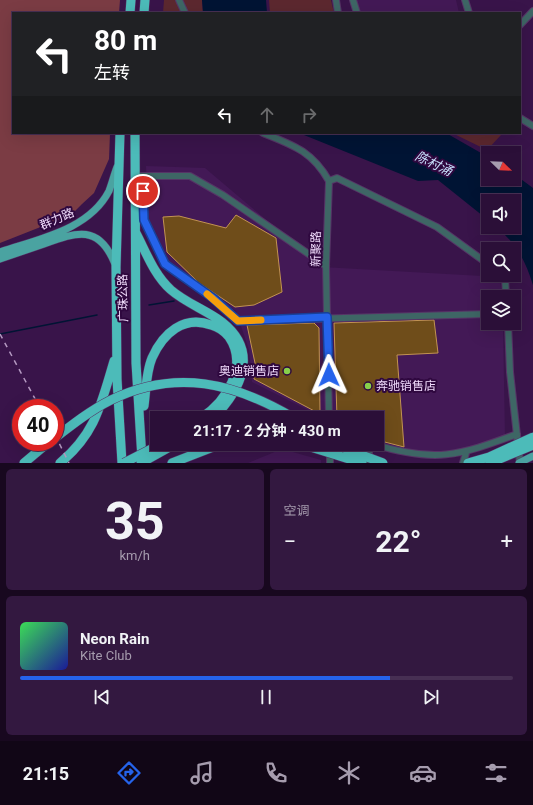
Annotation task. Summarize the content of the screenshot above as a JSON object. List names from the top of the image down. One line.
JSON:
{"streets":{"highway":["广珠公路"],"main road":["群力路"],"street":["新聚路"]},"crossings":[["群力路","广珠公路"]],"water":["陈村涌"],"places":["奥迪销售店","奔驰销售店"],"north":"bottom right","page":{"turn":["80 m","左转"],"limit":"40","trip":"21:17 · 2 分钟 · 430 m","tile":[["35","km/h"],"空调"],"heat":["−","22°","+"],"song":["Neon Rain","Kite Club"],"tabs":"21:15"}}
